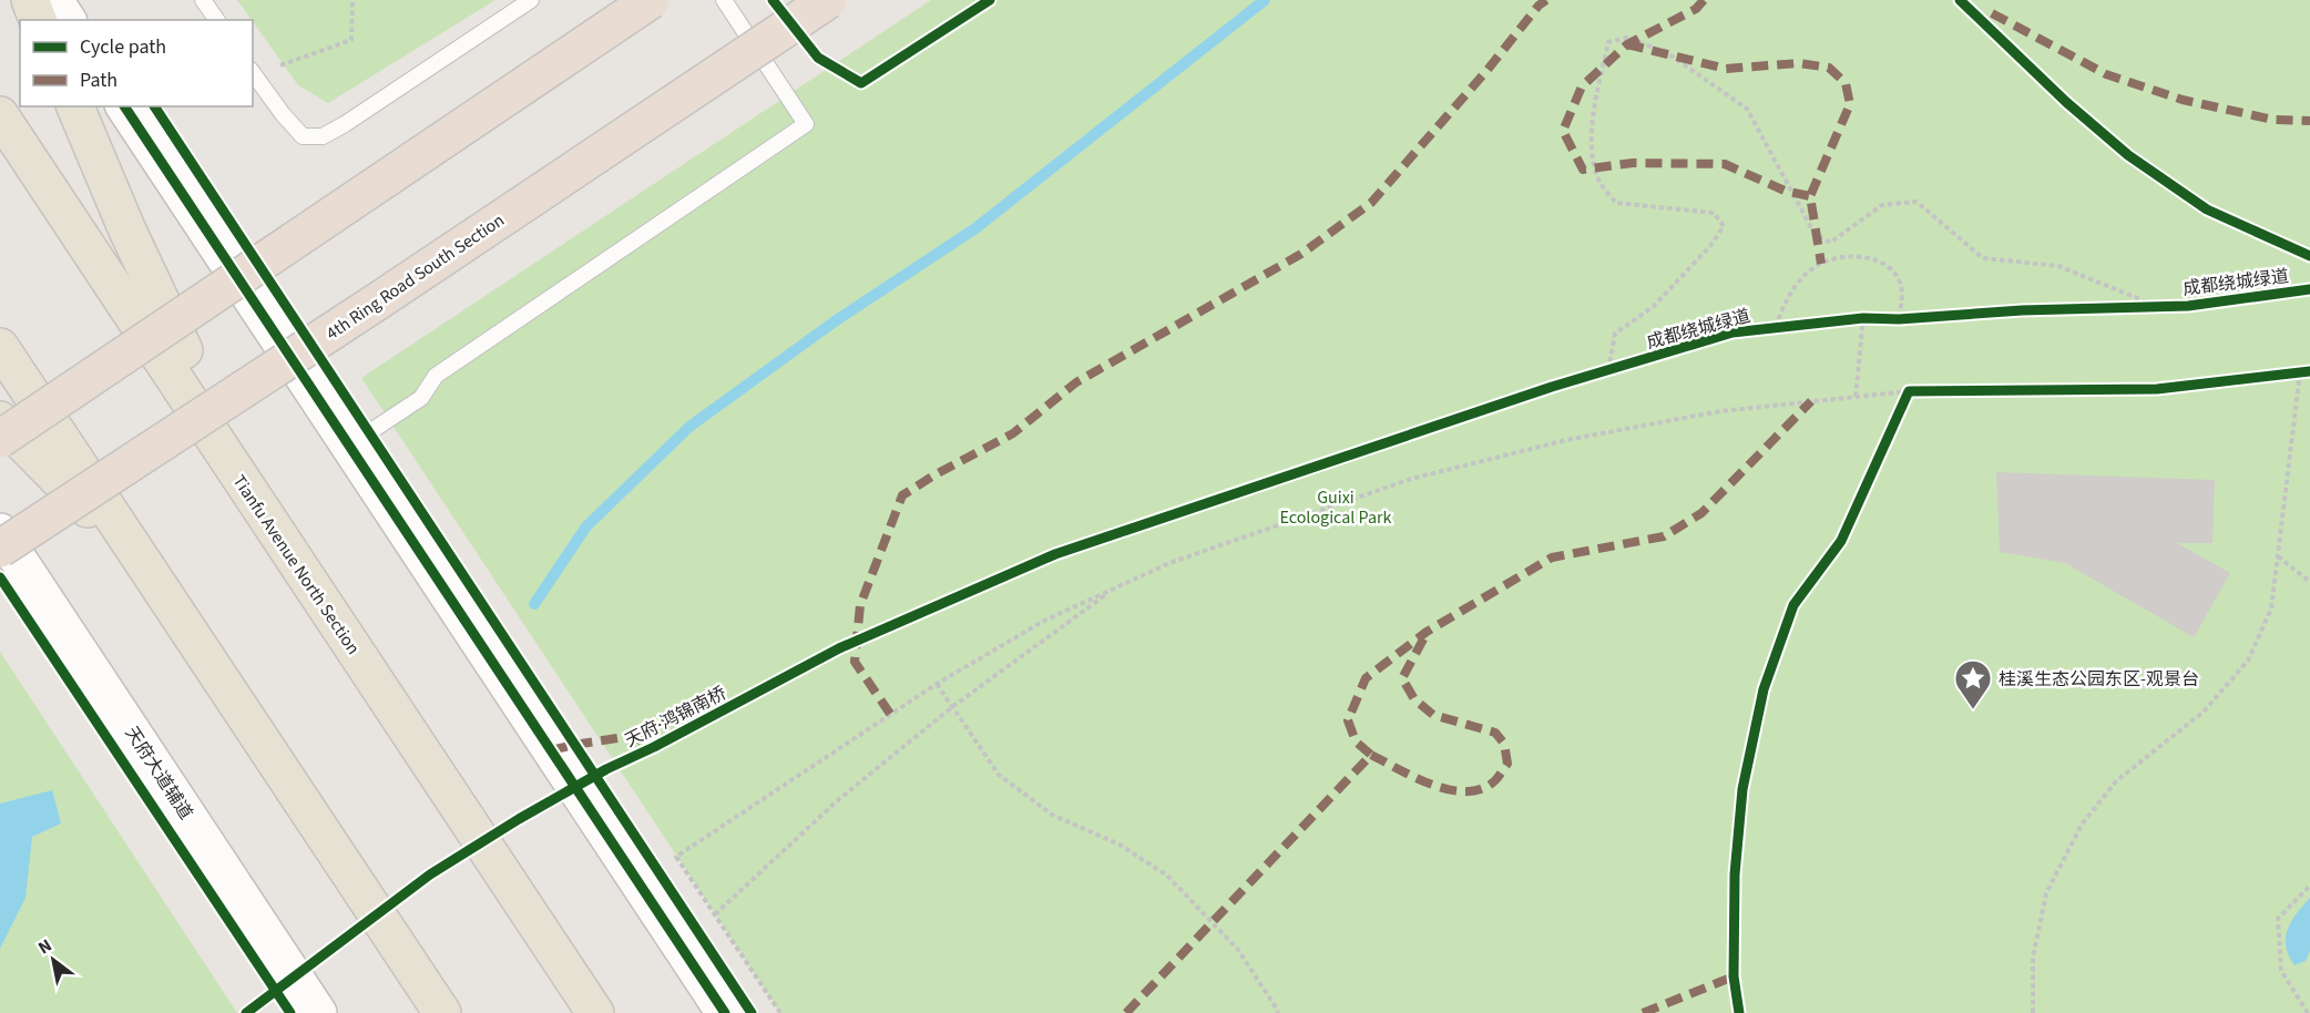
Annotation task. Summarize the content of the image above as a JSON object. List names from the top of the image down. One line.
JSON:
{"streets":{"highway":["4th Ring Road South Section"],"main road":["Tianfu Avenue North Section"],"street":["天府大道辅道"],"cycle path":["成都绕城绿道"]},"parks":["Guixi Ecological Park"],"places":{"place":["桂溪生态公园东区-观景台"]},"legend":["Cycle path","Path"],"north":"top left"}
